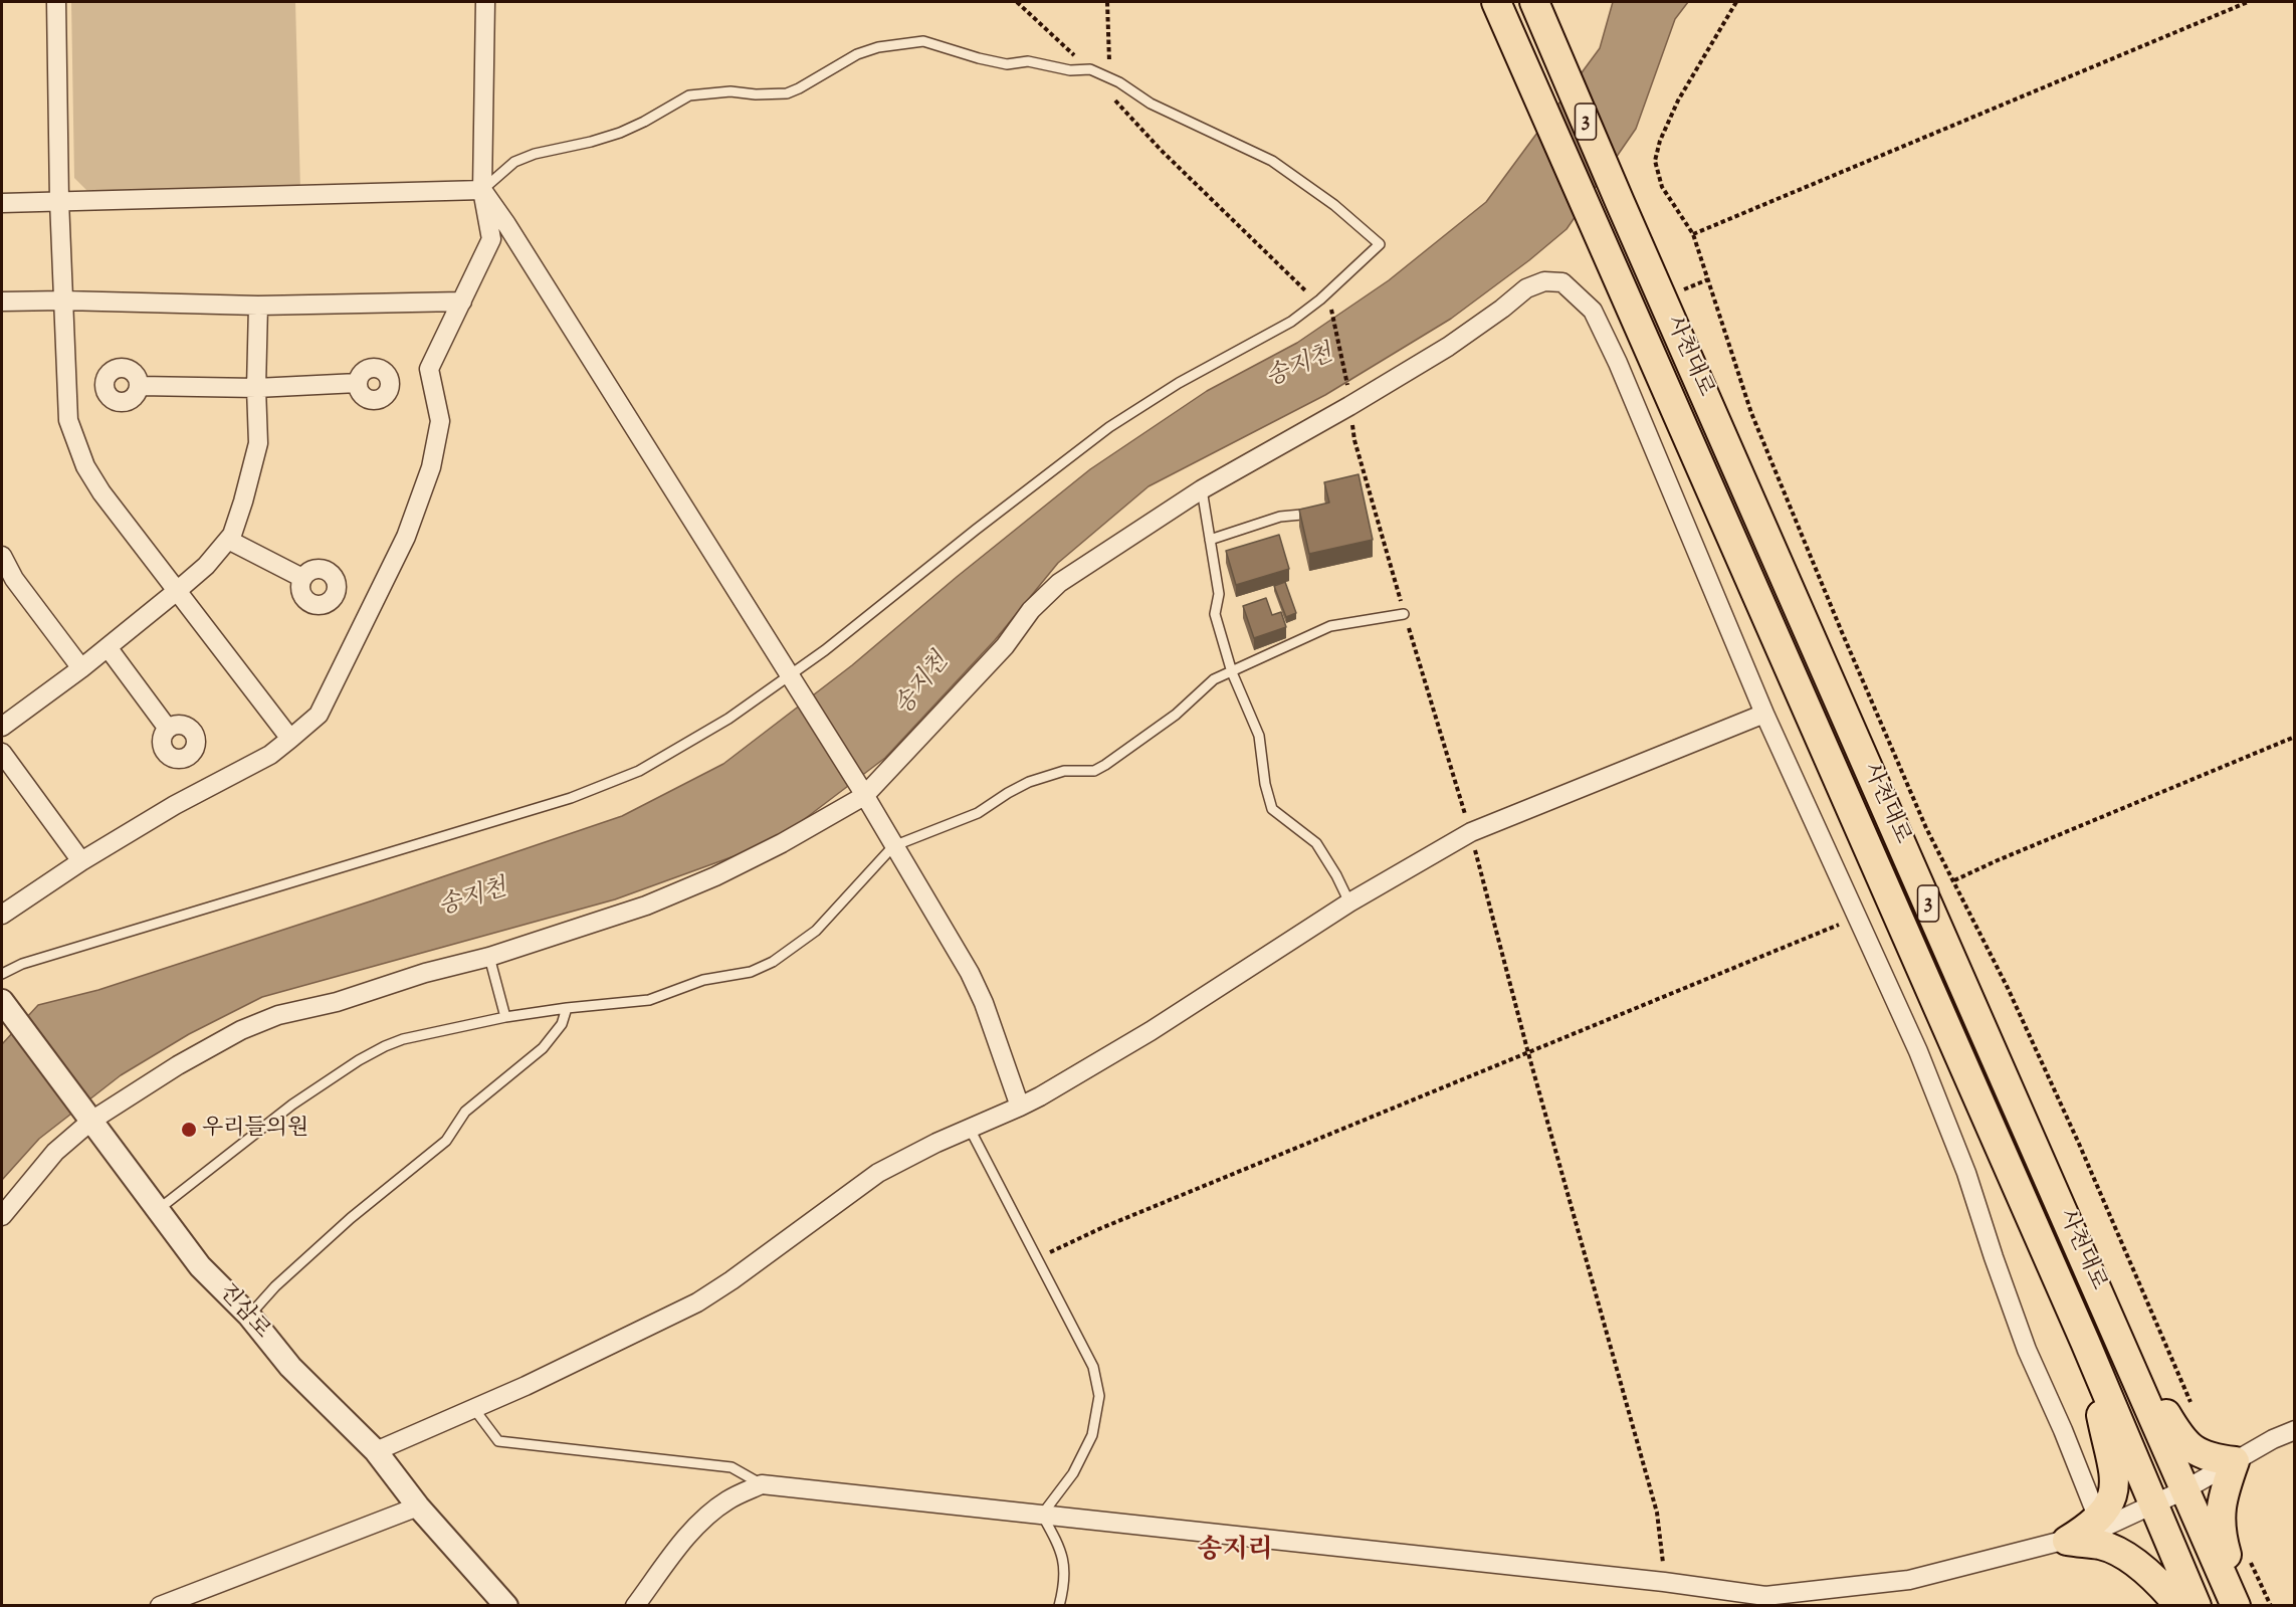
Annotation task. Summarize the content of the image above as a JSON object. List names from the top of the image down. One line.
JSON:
{"streets":{"main road":["3","사천대로"],"street":["진삼로"]},"districts":["송지리"],"water":["송지천"],"places":["우리들의원"]}
